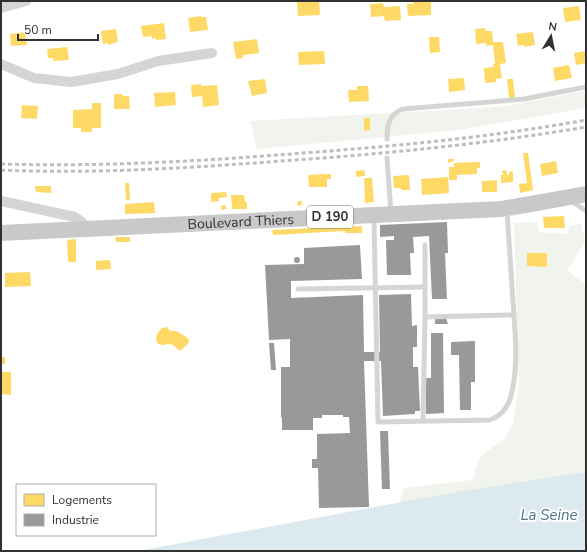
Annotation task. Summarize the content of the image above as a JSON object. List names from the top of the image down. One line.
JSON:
{"streets":{"main road":["D 190","Boulevard Thiers"]},"water":["La Seine"],"legend":["Logements","Industrie"],"scale_bar":"50 m","north":"top"}
